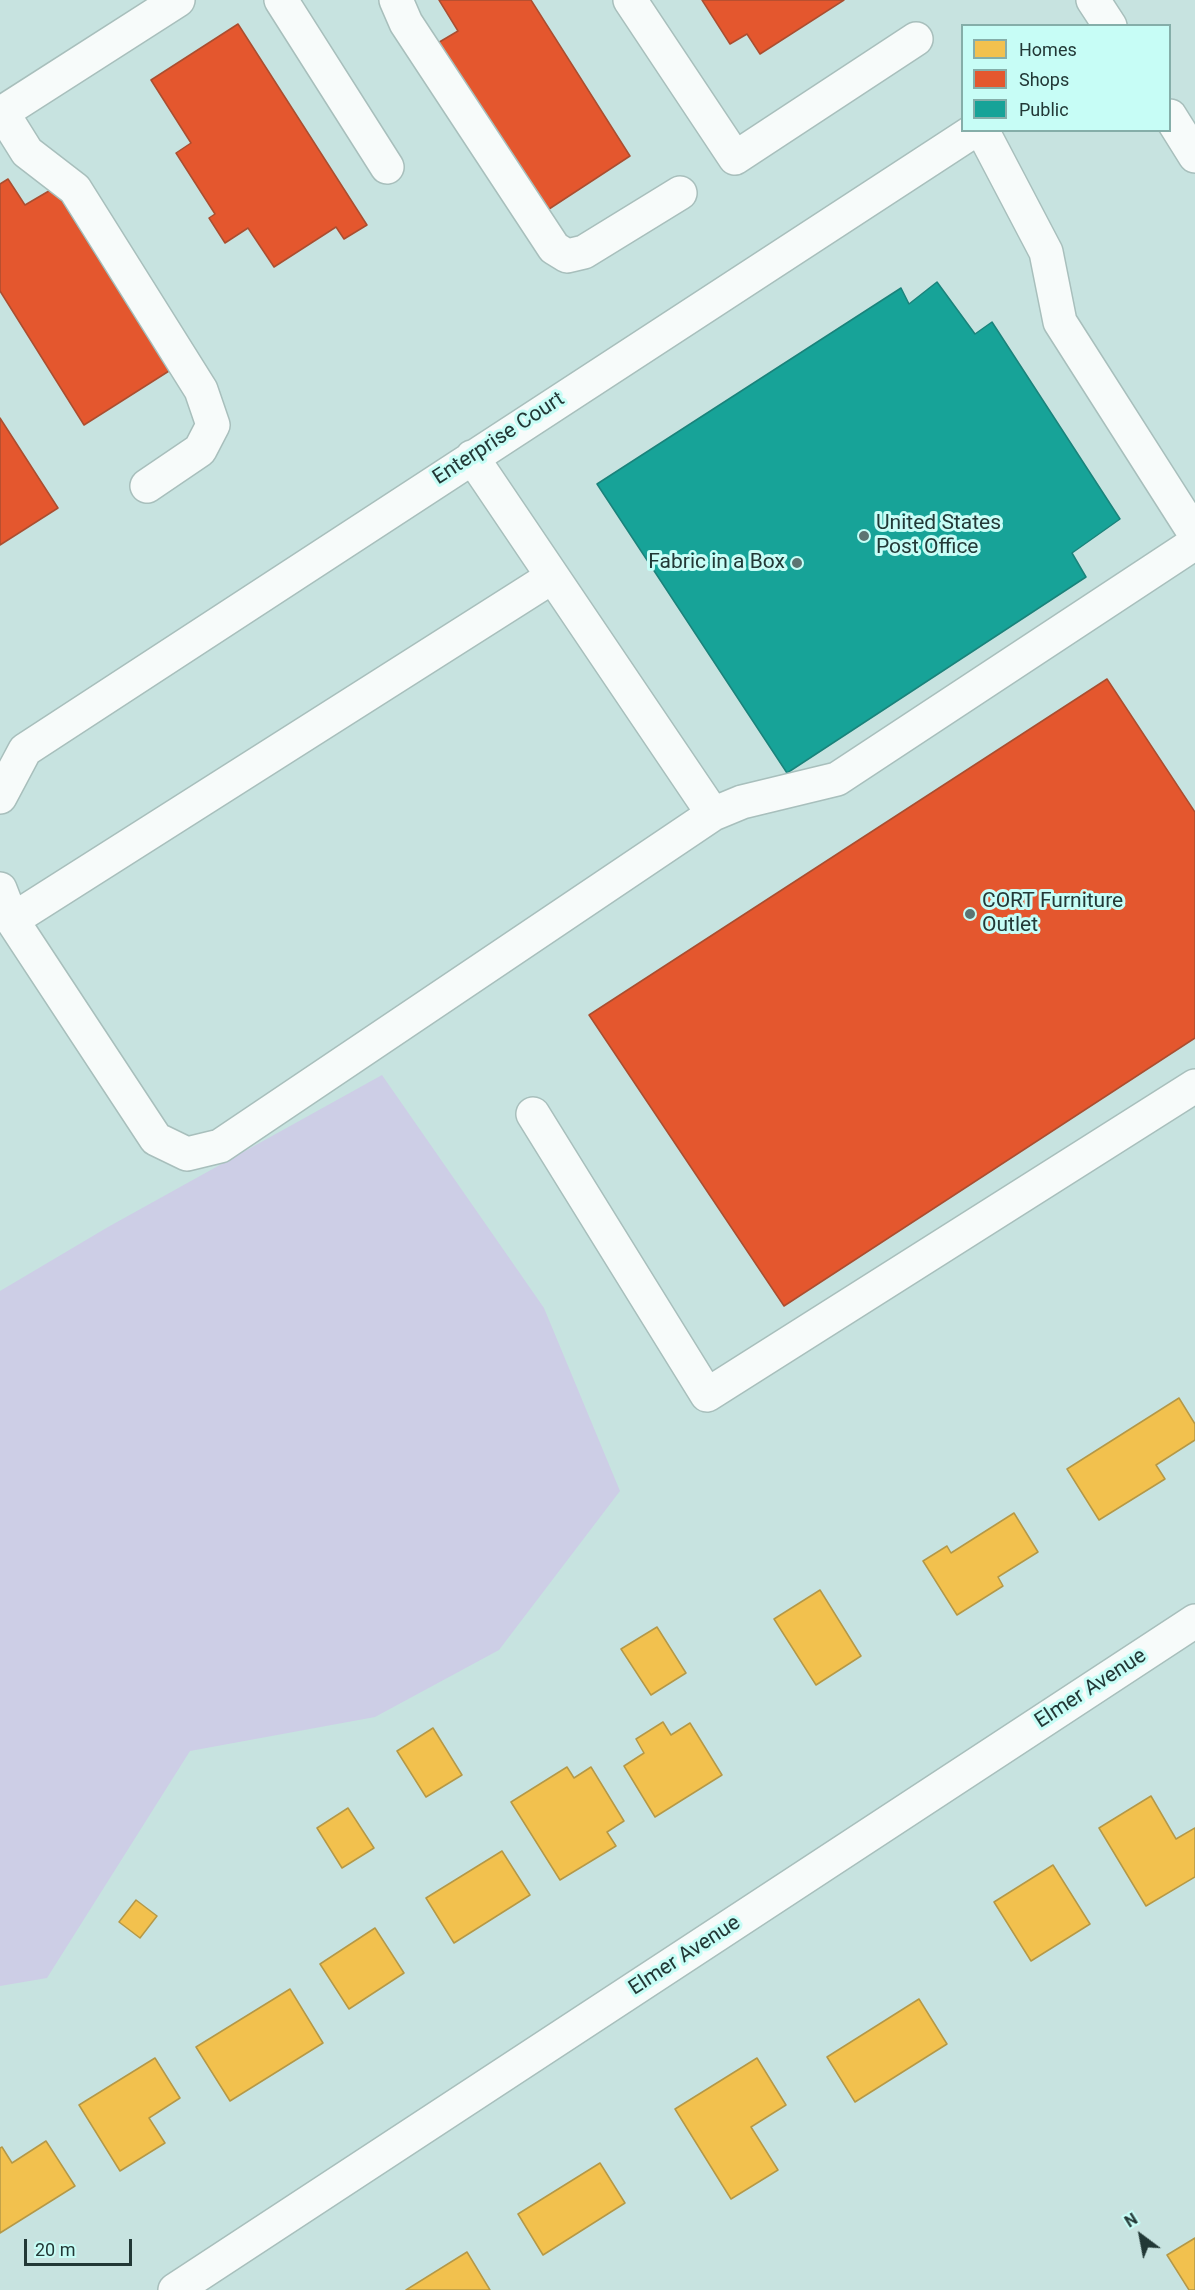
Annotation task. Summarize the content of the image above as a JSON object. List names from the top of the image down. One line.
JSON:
{"streets":{"street":["Enterprise Court","Elmer Avenue"]},"places":["United States Post Office","Fabric in a Box","CORT Furniture Outlet"],"legend":["Homes","Shops","Public"],"scale_bar":"20 m","north":"top left"}
